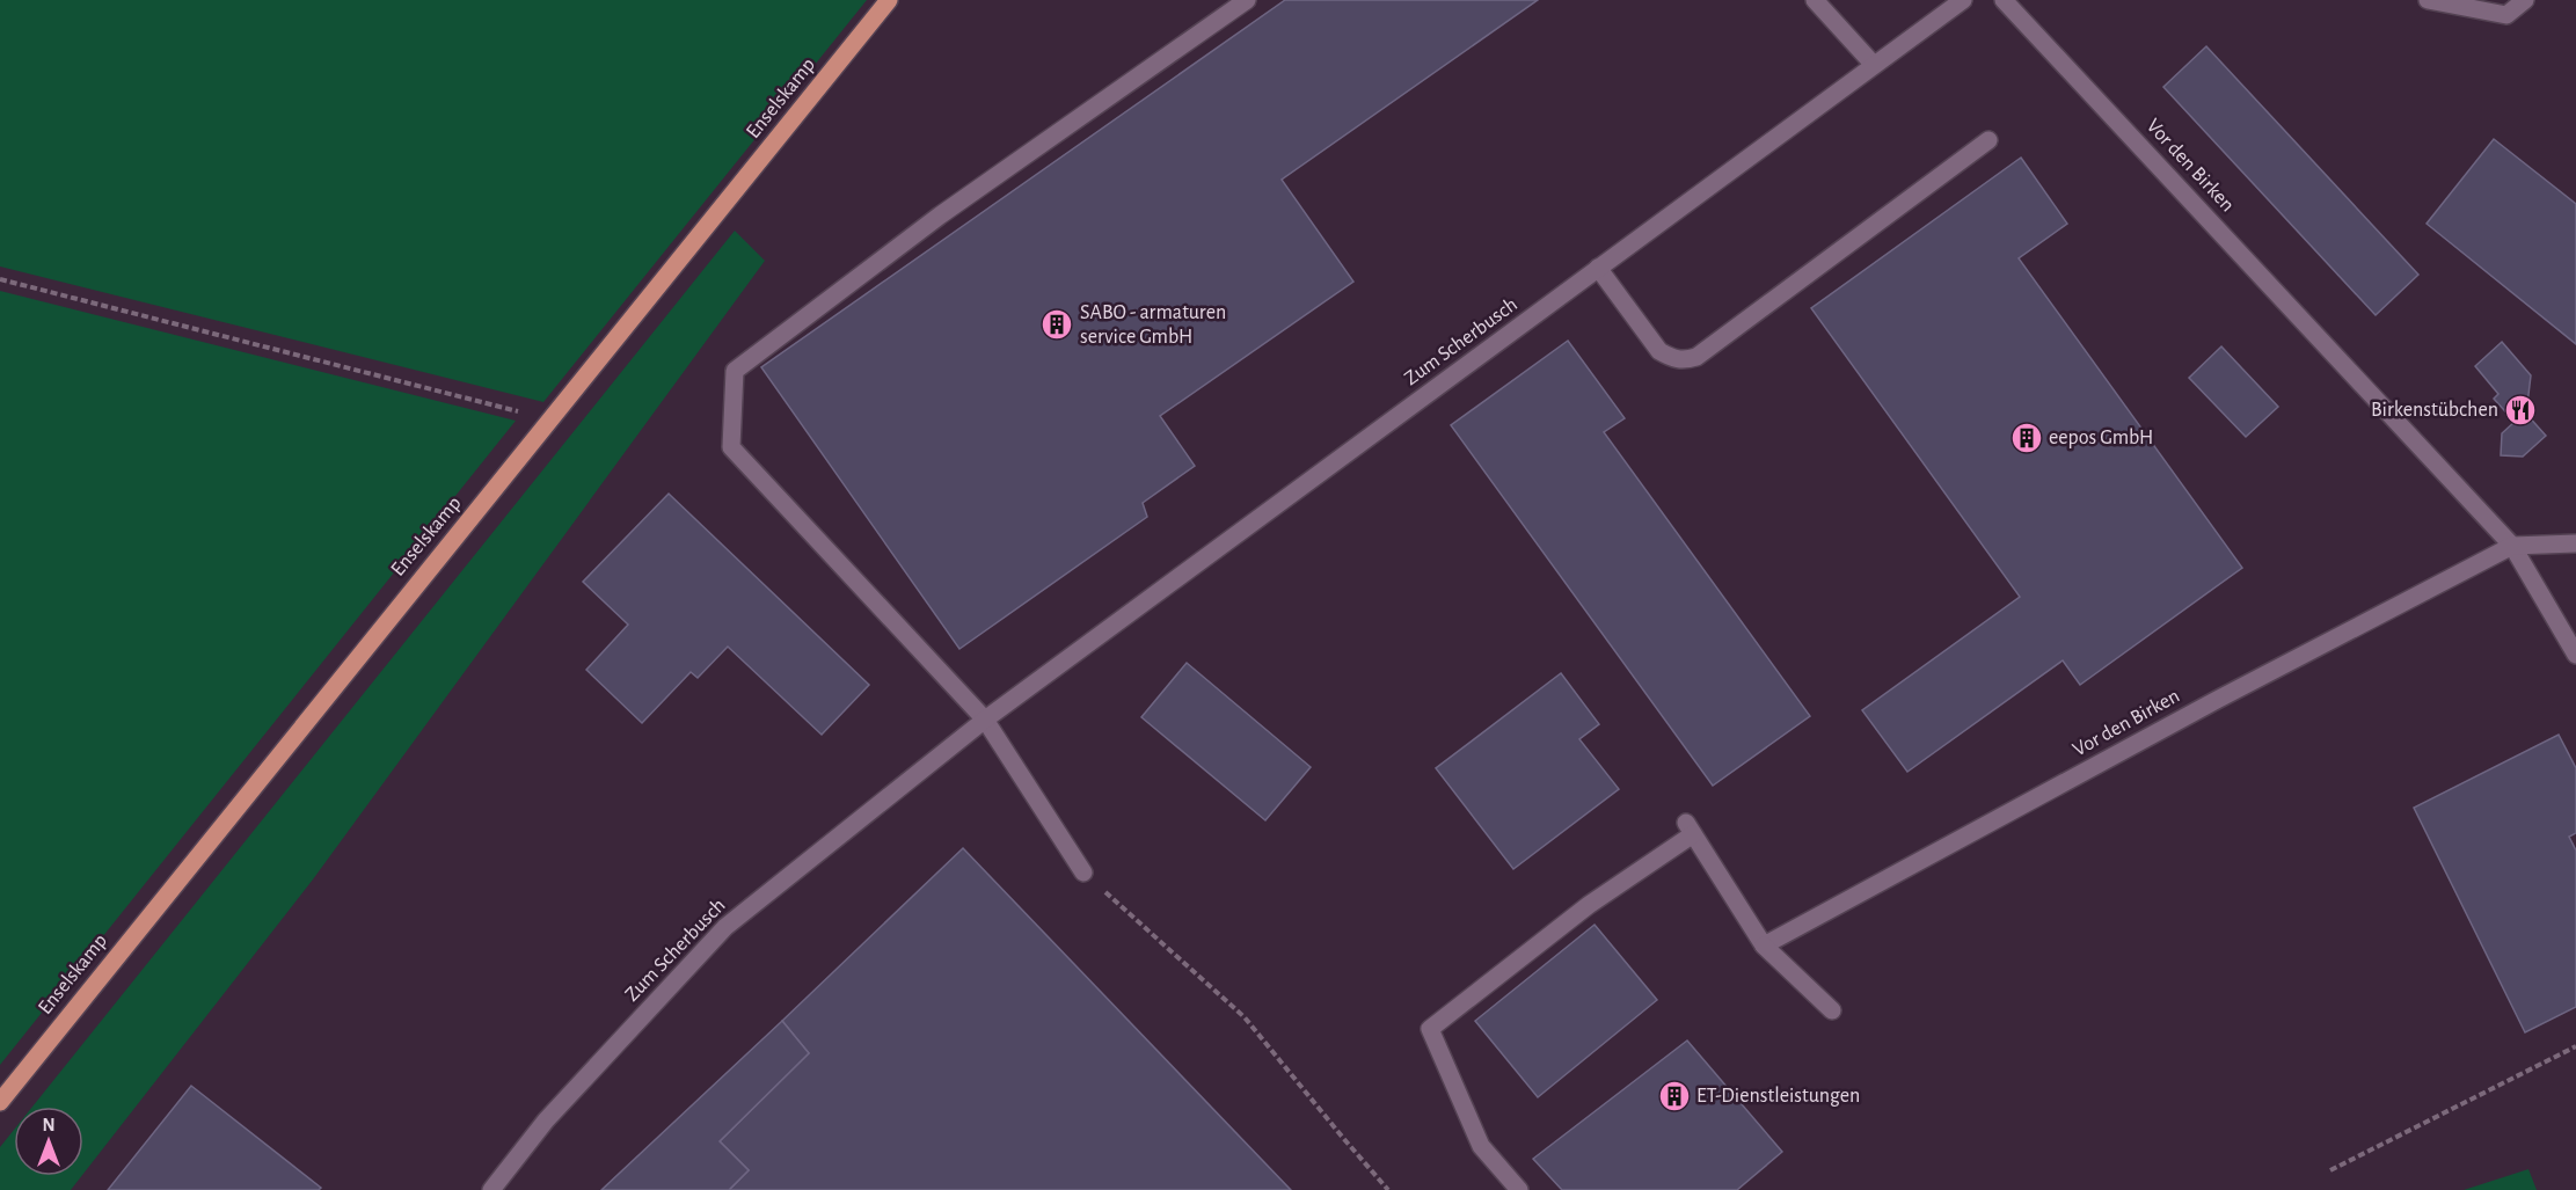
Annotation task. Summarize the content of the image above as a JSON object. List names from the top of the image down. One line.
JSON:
{"streets":{"main road":["Enselskamp"],"street":["Vor den Birken","Zum Scherbusch"]},"places":{"building":["SABO - armaturen service GmbH","eepos GmbH","ET-Dienstleistungen"],"restaurant":["Birkenstübchen"]},"north":"top"}
